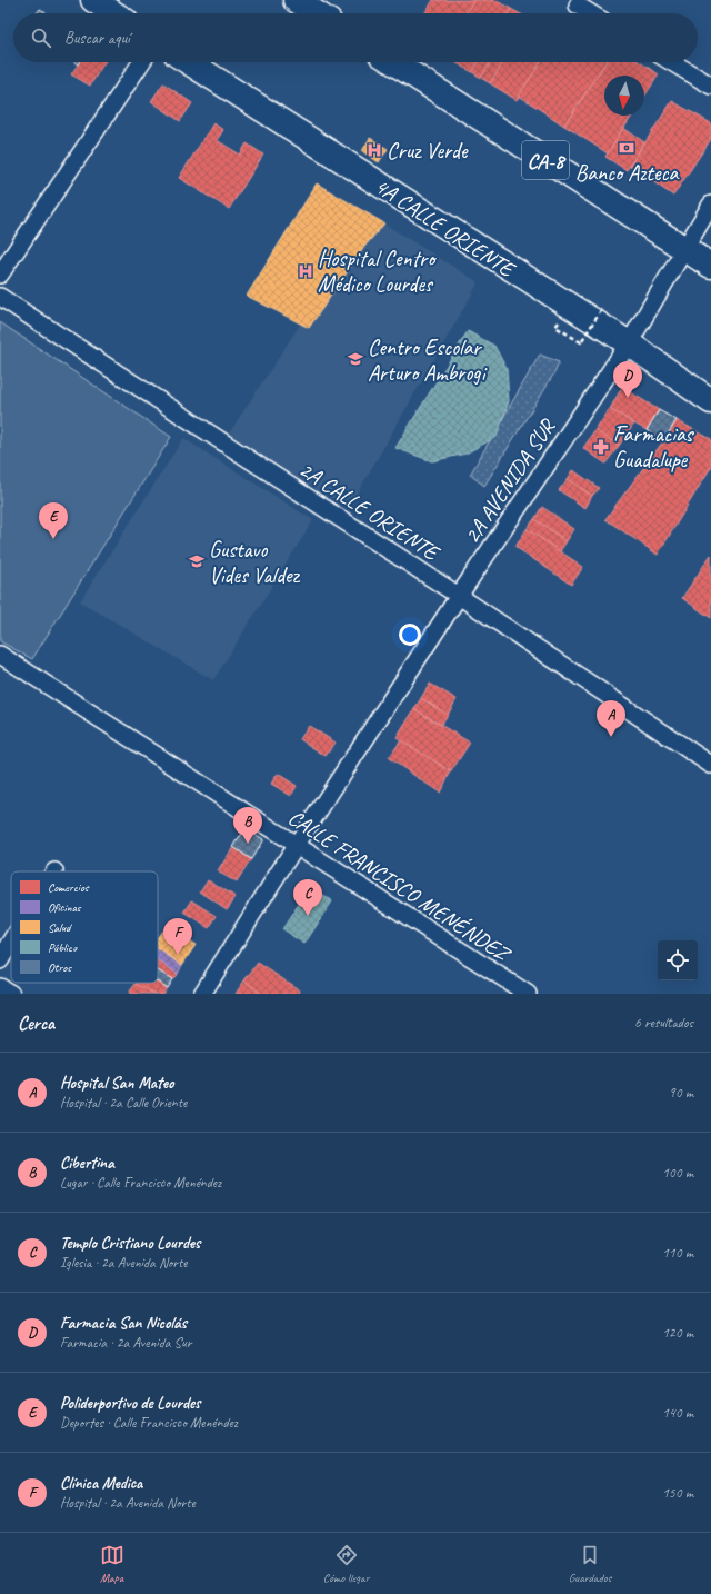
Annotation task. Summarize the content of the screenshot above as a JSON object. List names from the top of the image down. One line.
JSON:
{"streets":{"highway":["CA-8","4A CALLE ORIENTE"],"street":["2A AVENIDA SUR","2A CALLE ORIENTE","CALLE FRANCISCO MENÉNDEZ"]},"crossings":[["CA-8","2A AVENIDA SUR"],["4A CALLE ORIENTE","2A AVENIDA SUR"],["2A AVENIDA SUR","2A CALLE ORIENTE"],["2A AVENIDA SUR","CALLE FRANCISCO MENÉNDEZ"]],"places":{"bank":["Banco Azteca"],"hospital":["Cruz Verde","Hospital Centro Médico Lourdes"],"school or university":["Centro Escolar Arturo Ambrogi","Gustavo Vides Valdez"],"pharmacy":["Farmacias Guadalupe"]},"legend":["Comercios","Oficinas","Salud","Público","Otros"],"north":"bottom","page":{"search":"Buscar aquí","pins":["D","E","A","B","C","F"],"heading":["Cerca","6 resultados"],"list":[{"mark":"A","name":"Hospital San Mateo","note":"Hospital · 2a Calle Oriente","value":"90 m"},{"mark":"B","name":"Cibertina","note":"Lugar · Calle Francisco Menéndez","value":"100 m"},{"mark":"C","name":"Templo Cristiano Lourdes","note":"Iglesia · 2a Avenida Norte","value":"110 m"},{"mark":"D","name":"Farmacia San Nicolás","note":"Farmacia · 2a Avenida Sur","value":"120 m"},{"mark":"E","name":"Poliderportivo de Lourdes","note":"Deportes · Calle Francisco Menéndez","value":"140 m"},{"mark":"F","name":"Clínica Medica","note":"Hospital · 2a Avenida Norte","value":"150 m"}],"nav":["Mapa","Cómo llegar","Guardados"]}}
